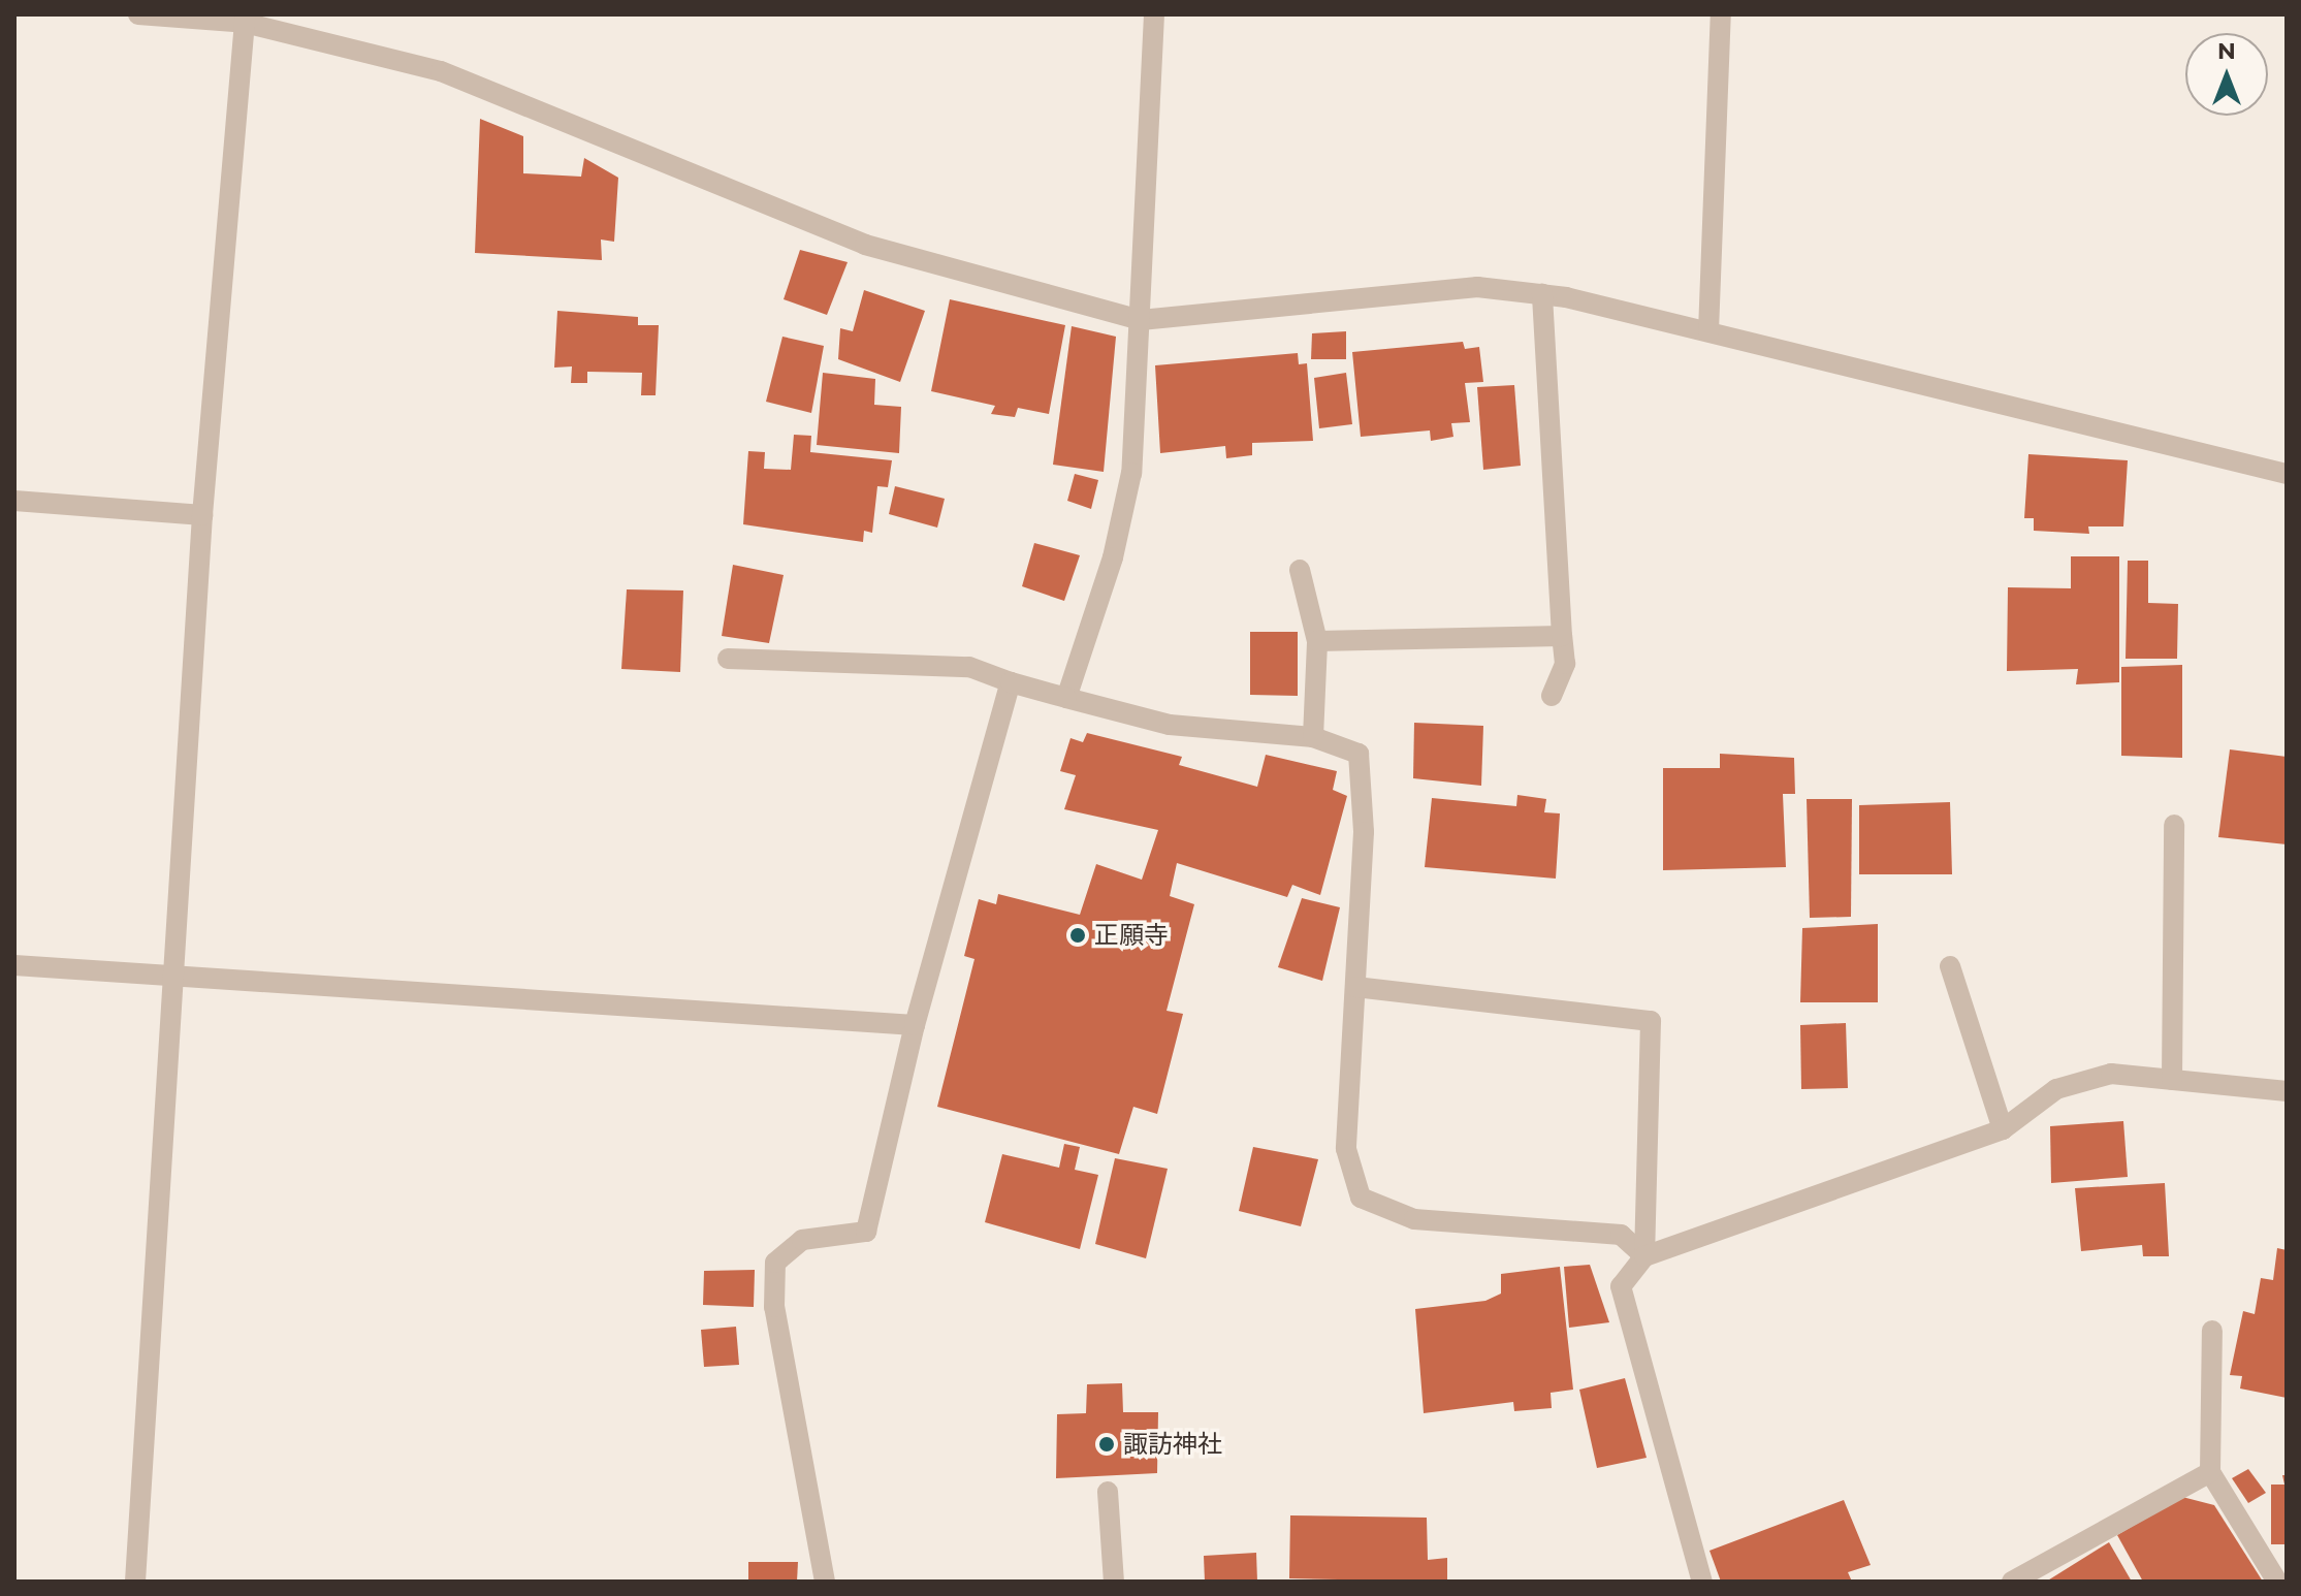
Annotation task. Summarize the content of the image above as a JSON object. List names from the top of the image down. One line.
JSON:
{"places":["正願寺","諏訪神社"],"north":"top"}
